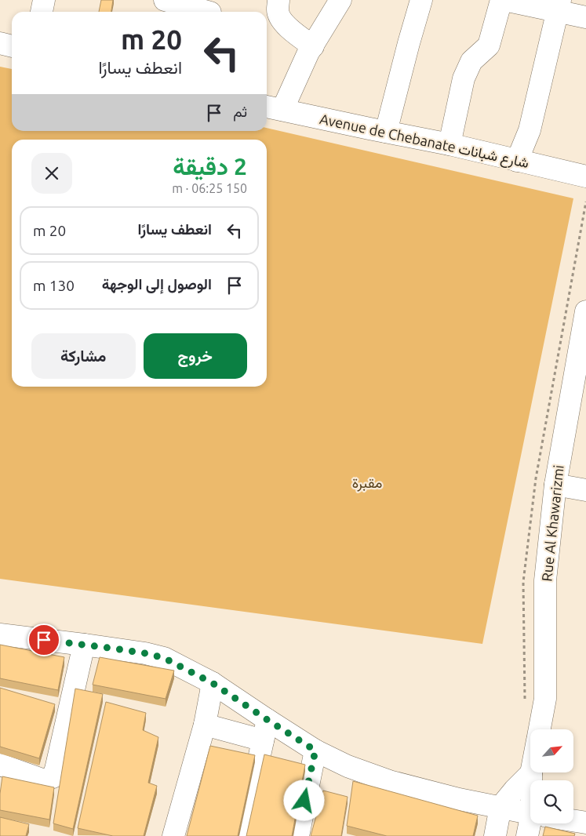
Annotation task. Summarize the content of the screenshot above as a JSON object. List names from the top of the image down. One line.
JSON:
{"streets":{"street":["Avenue de Chebanate شارع شبانات","Rue Al Khawarizmi"]},"parks":["مقبرة"],"north":"top right","page":{"turn":["20 m","انعطف يسارًا"],"then":"ثم","heading":["2 دقيقة","150 m · 06:25"],"list":[{"name":"انعطف يسارًا","value":"20 m"},{"name":"الوصول إلى الوجهة","value":"130 m"}],"buttons":["خروج","مشاركة"]}}
